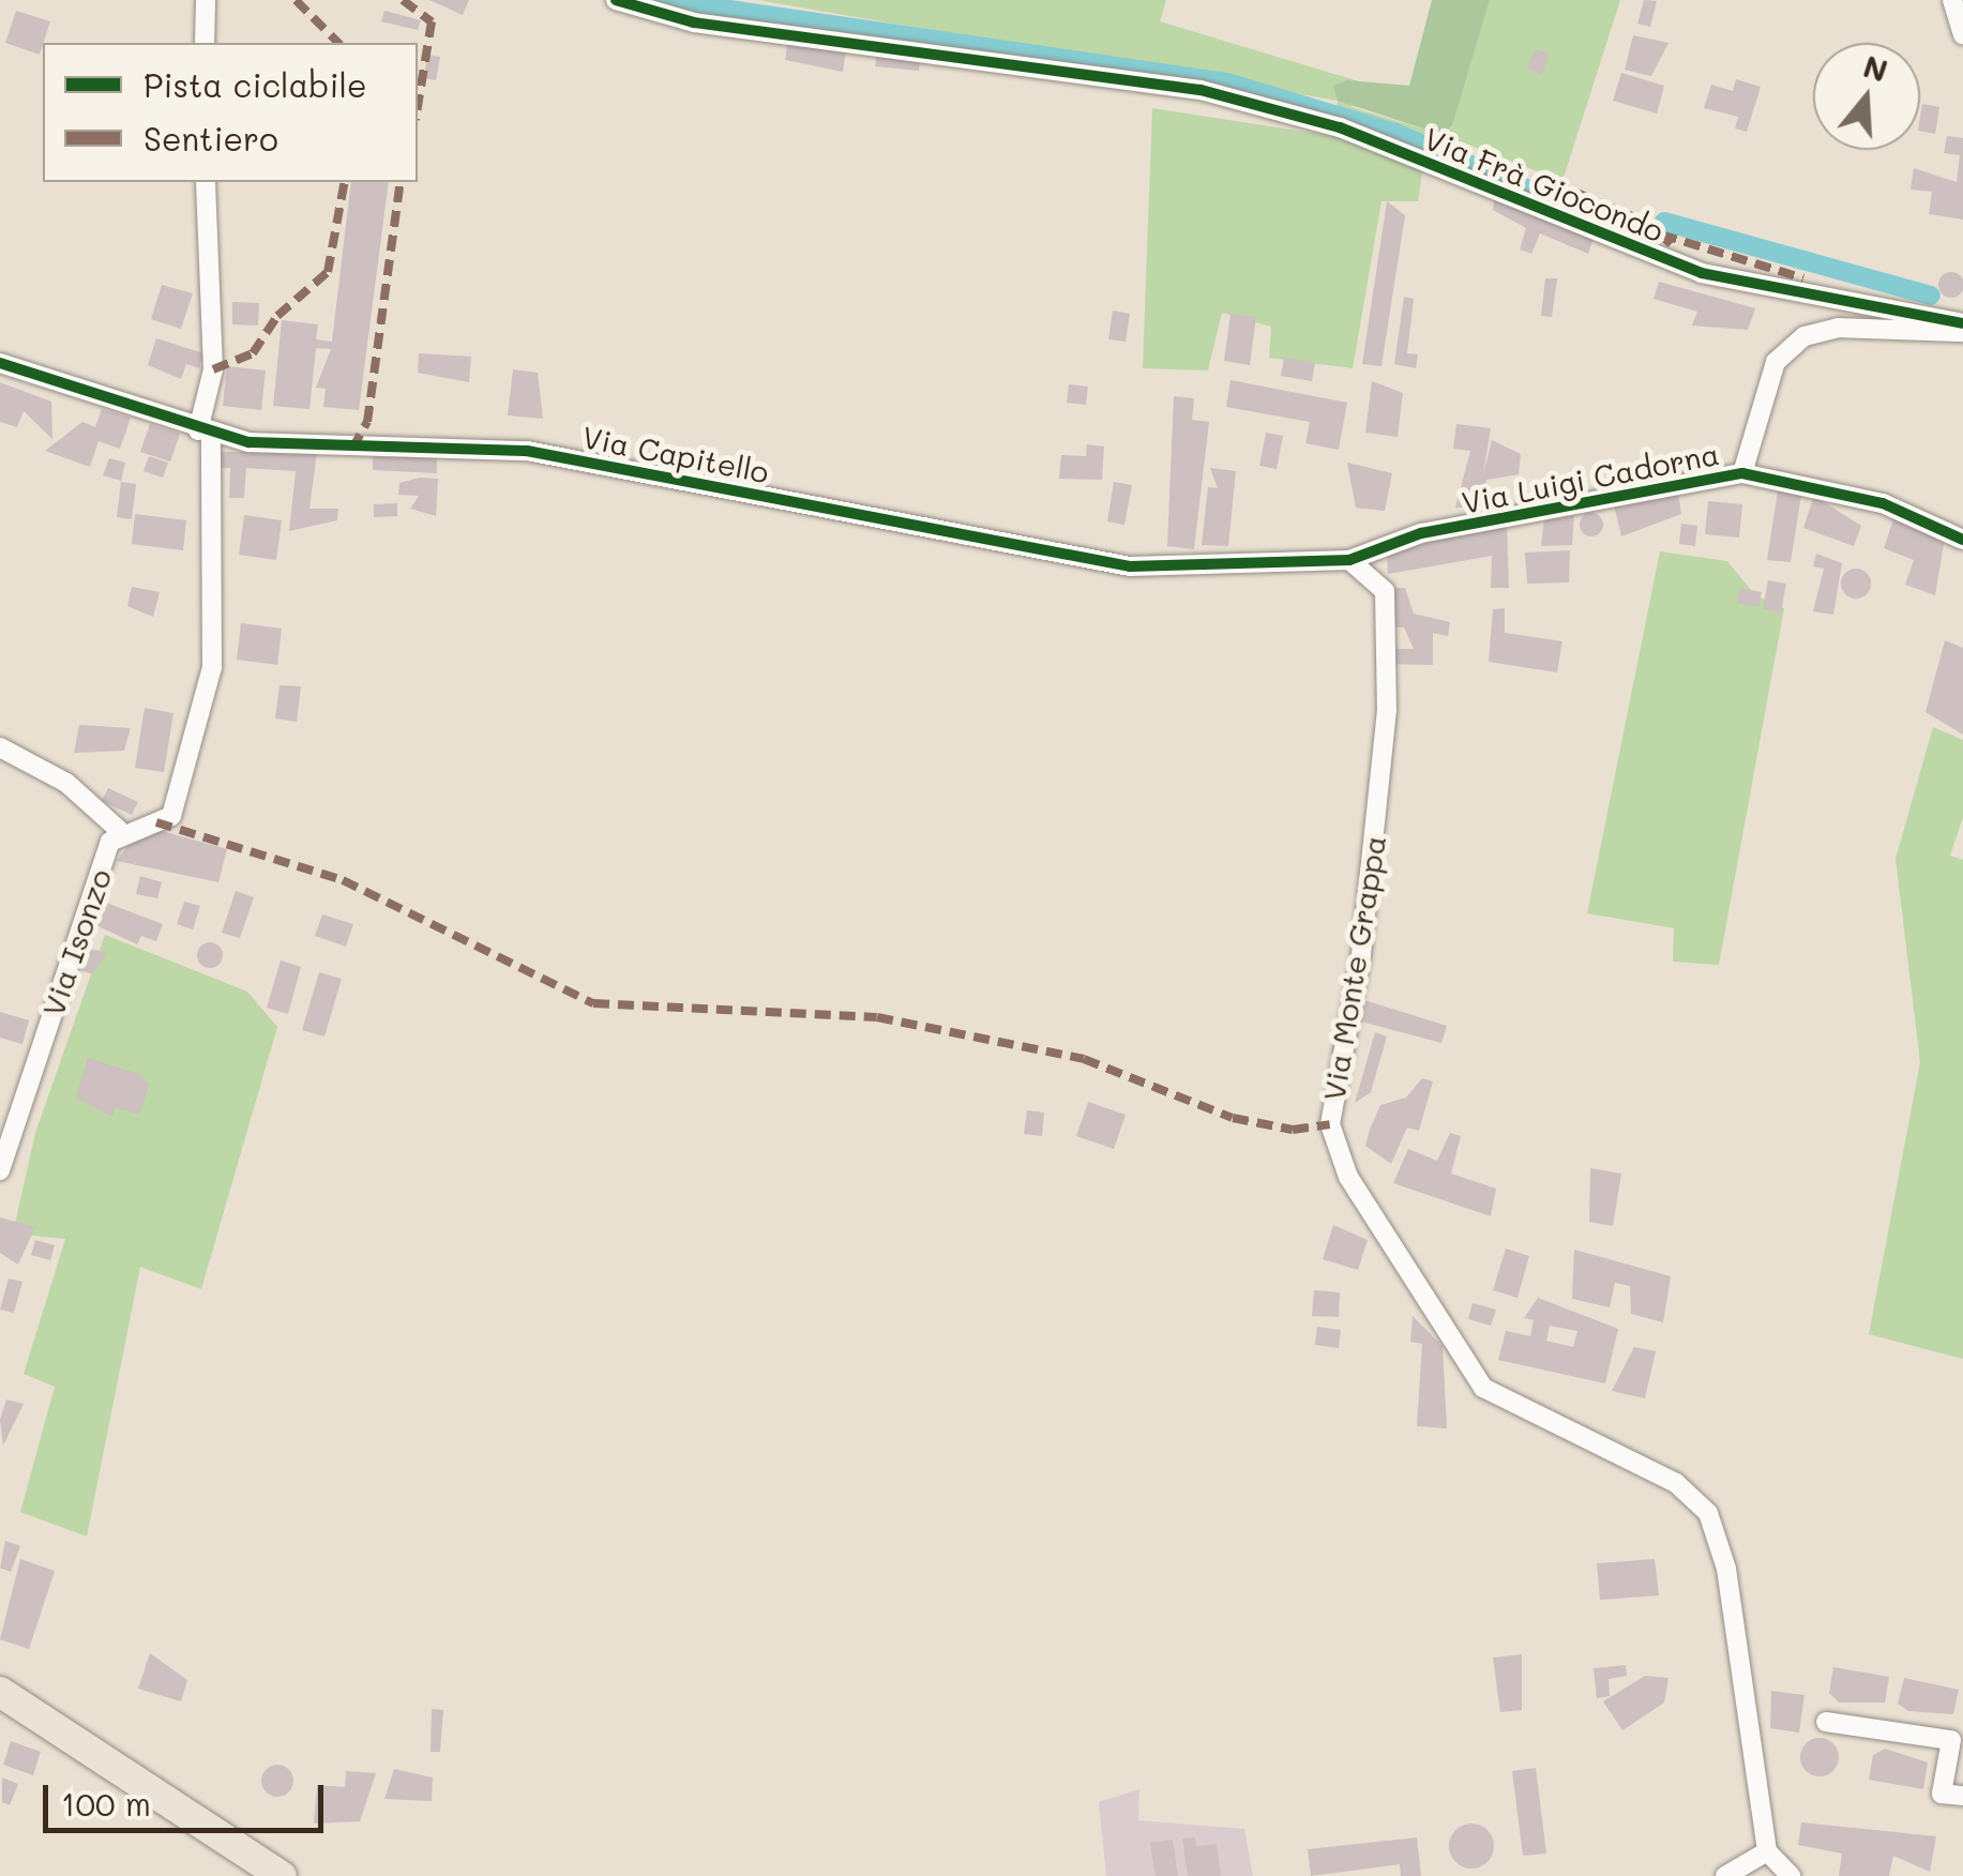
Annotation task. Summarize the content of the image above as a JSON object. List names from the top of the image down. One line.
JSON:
{"streets":{"street":["Via Frà Giocondo","Via Capitello","Via Luigi Cadorna","Via Isonzo","Via Monte Grappa"]},"crossings":[["Via Capitello","Via Luigi Cadorna"],["Via Capitello","Via Isonzo"],["Via Capitello","Via Monte Grappa"],["Via Luigi Cadorna","Via Monte Grappa"]],"legend":["Pista ciclabile","Sentiero"],"scale_bar":"100 m","north":"top"}
